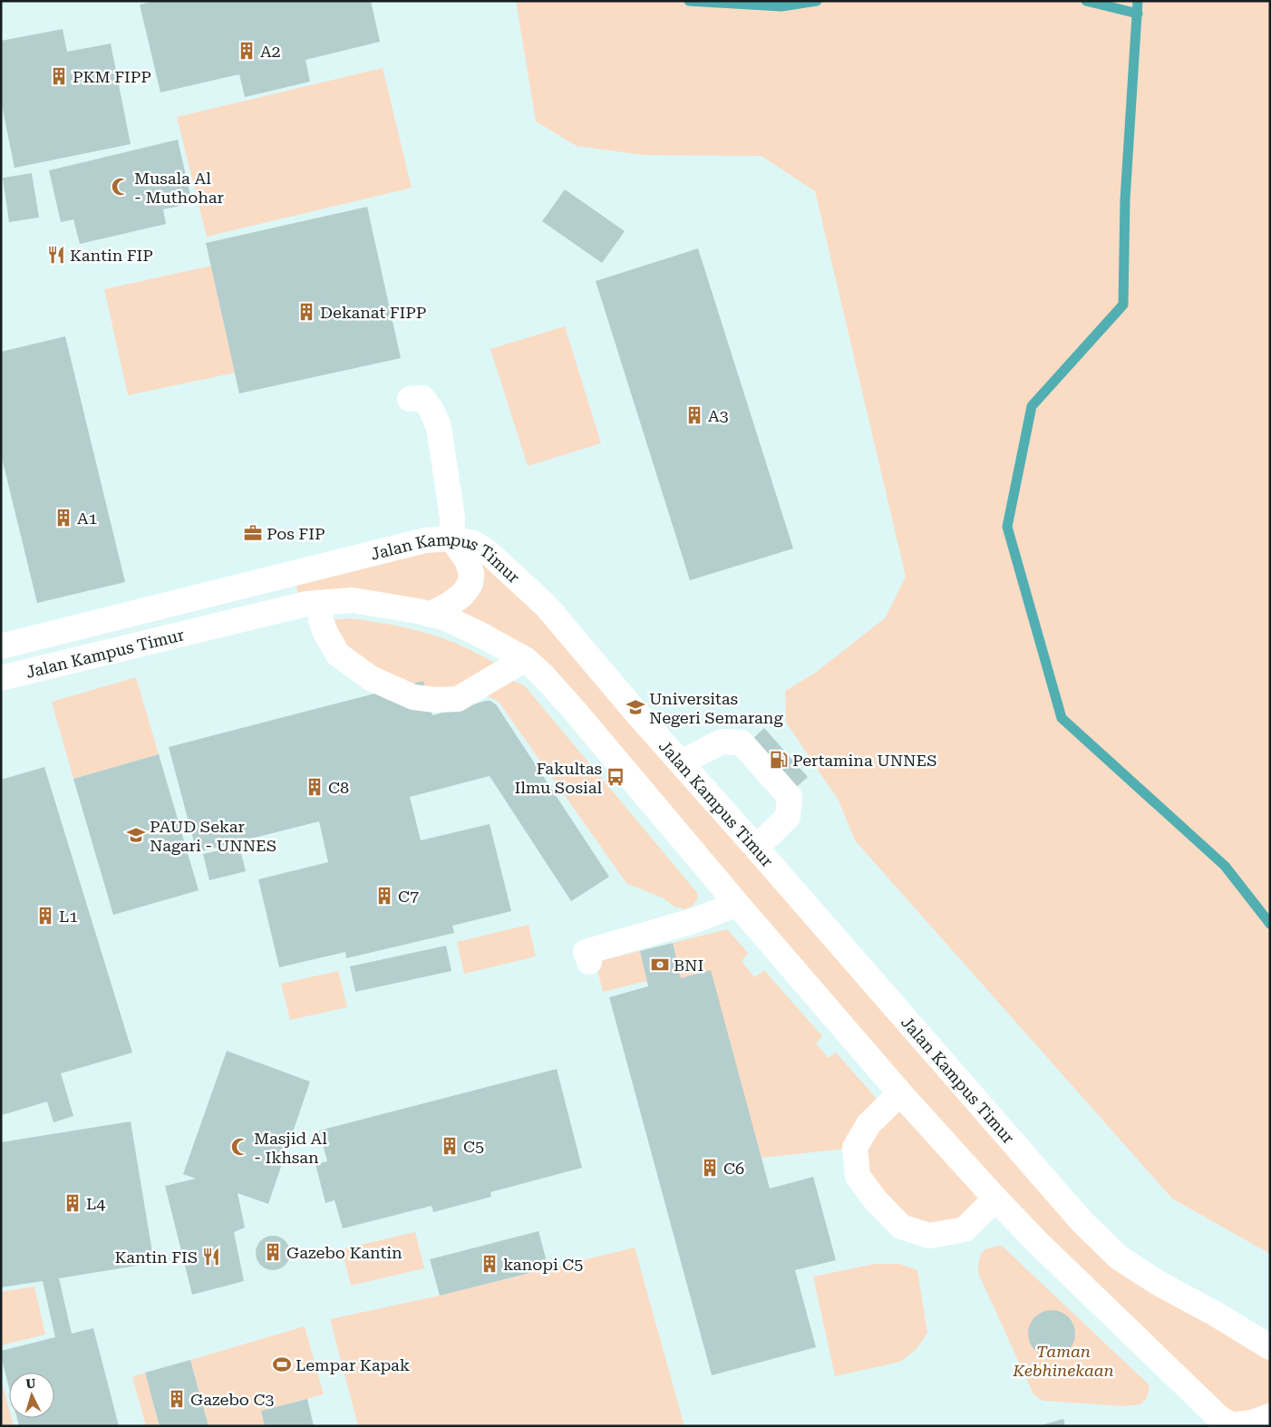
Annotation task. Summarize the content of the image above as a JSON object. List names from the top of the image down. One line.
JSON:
{"streets":{"street":["Jalan Kampus Timur"]},"parks":["Taman Kebhinekaan"],"places":{"building":["A2","PKM FIPP","Dekanat FIPP","A3","A1","C8","C7","L1","C5","C6","L4","Gazebo Kantin","kanopi C5","Gazebo C3"],"mosque":["Musala Al - Muthohar","Masjid Al - Ikhsan"],"restaurant":["Kantin FIP","Kantin FIS"],"office":["Pos FIP"],"school or university":["Universitas Negeri Semarang","PAUD Sekar Nagari - UNNES"],"fuel station":["Pertamina UNNES"],"bus stop":["Fakultas Ilmu Sosial"],"bank":["BNI"],"sports":["Lempar Kapak"]},"north":"top"}
